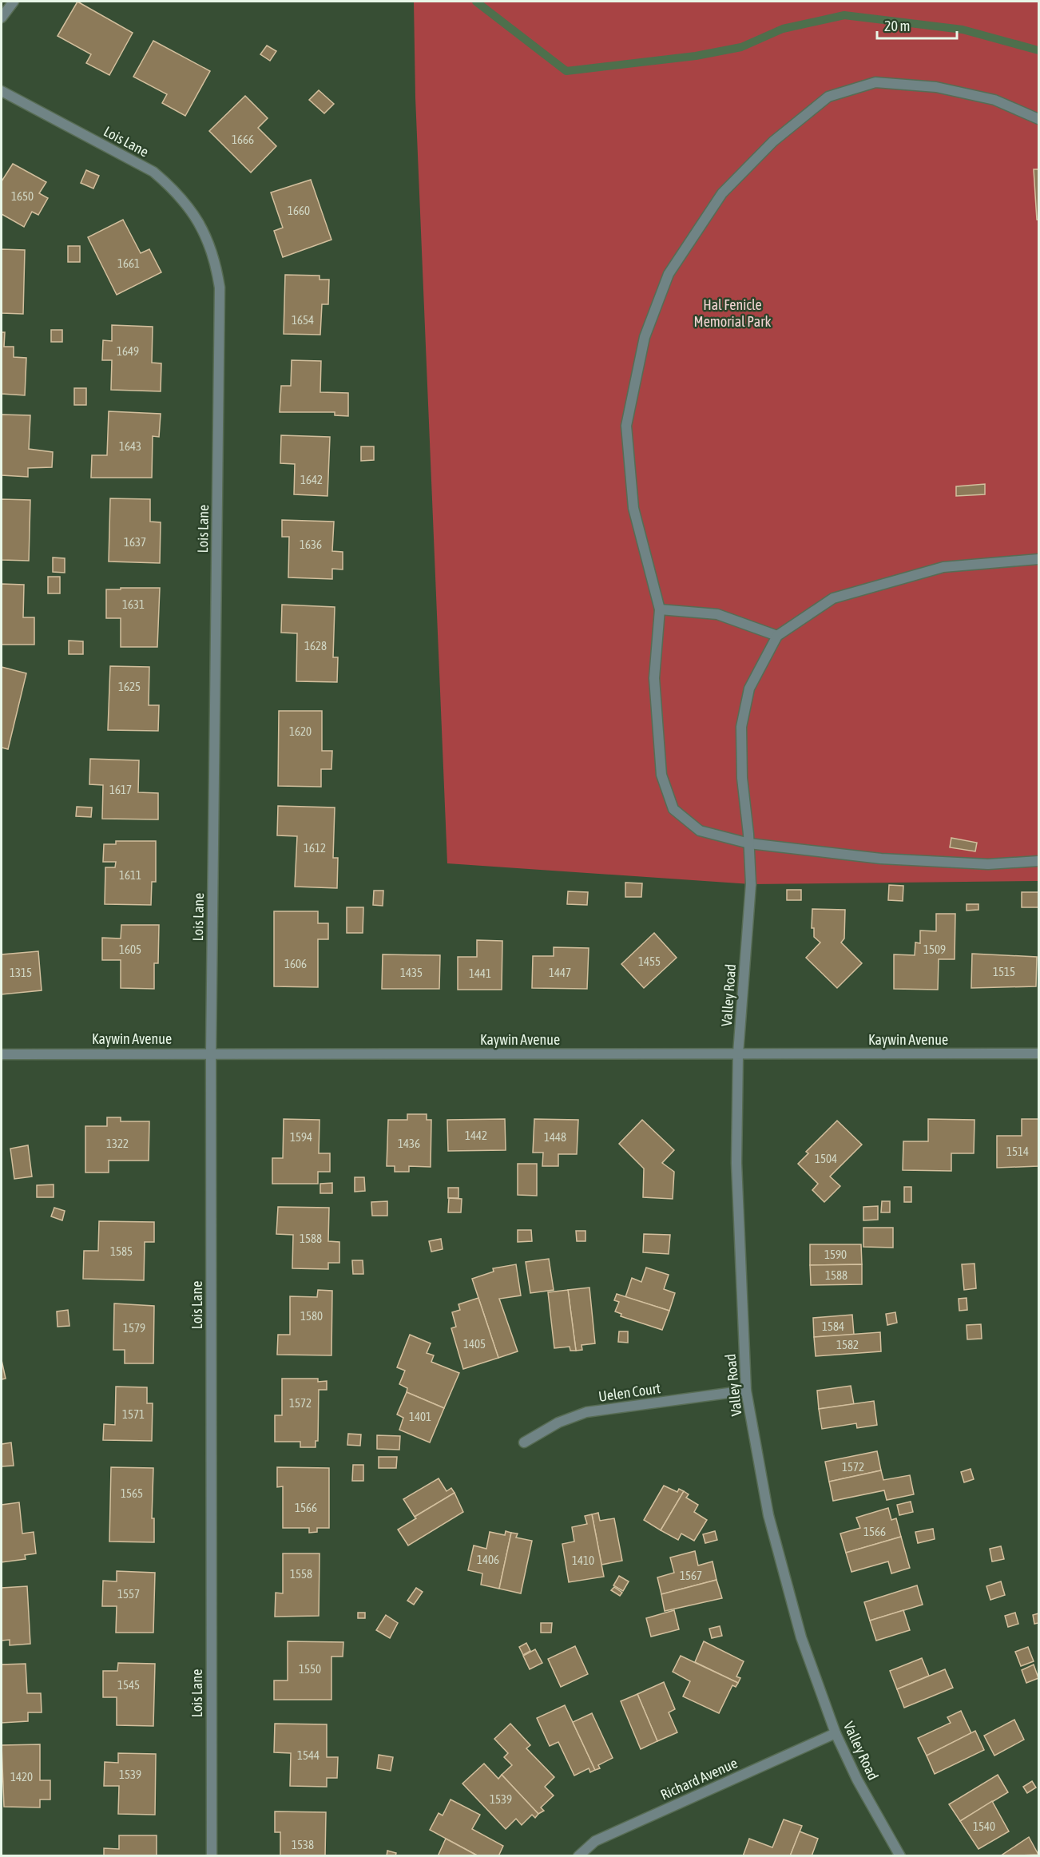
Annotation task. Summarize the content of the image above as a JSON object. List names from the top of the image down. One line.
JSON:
{"streets":{"street":["Lois Lane","Valley Road","Kaywin Avenue","Uelen Court","Richard Avenue"]},"crossings":[["Lois Lane","Kaywin Avenue"],["Valley Road","Kaywin Avenue"],["Valley Road","Uelen Court"],["Valley Road","Richard Avenue"]],"parks":["Hal Fenicle Memorial Park"],"house_numbers":["1666","1650","1660","1661","1654","1649","1643","1642","1637","1636","1631","1628","1625","1620","1617","1612","1611","1605","1509","1455","1606","1515","1315","1435","1447","1441","1442","1594","1448","1322","1436","1514","1504","1588","1585","1590","1588","1580","1584","1579","1405","1582","1572","1571","1401","1572","1565","1566","1566","1406","1410","1558","1567","1557","1550","1545","1544","1539","1420","1539","1540","1538"],"scale_bar":"20 m"}
